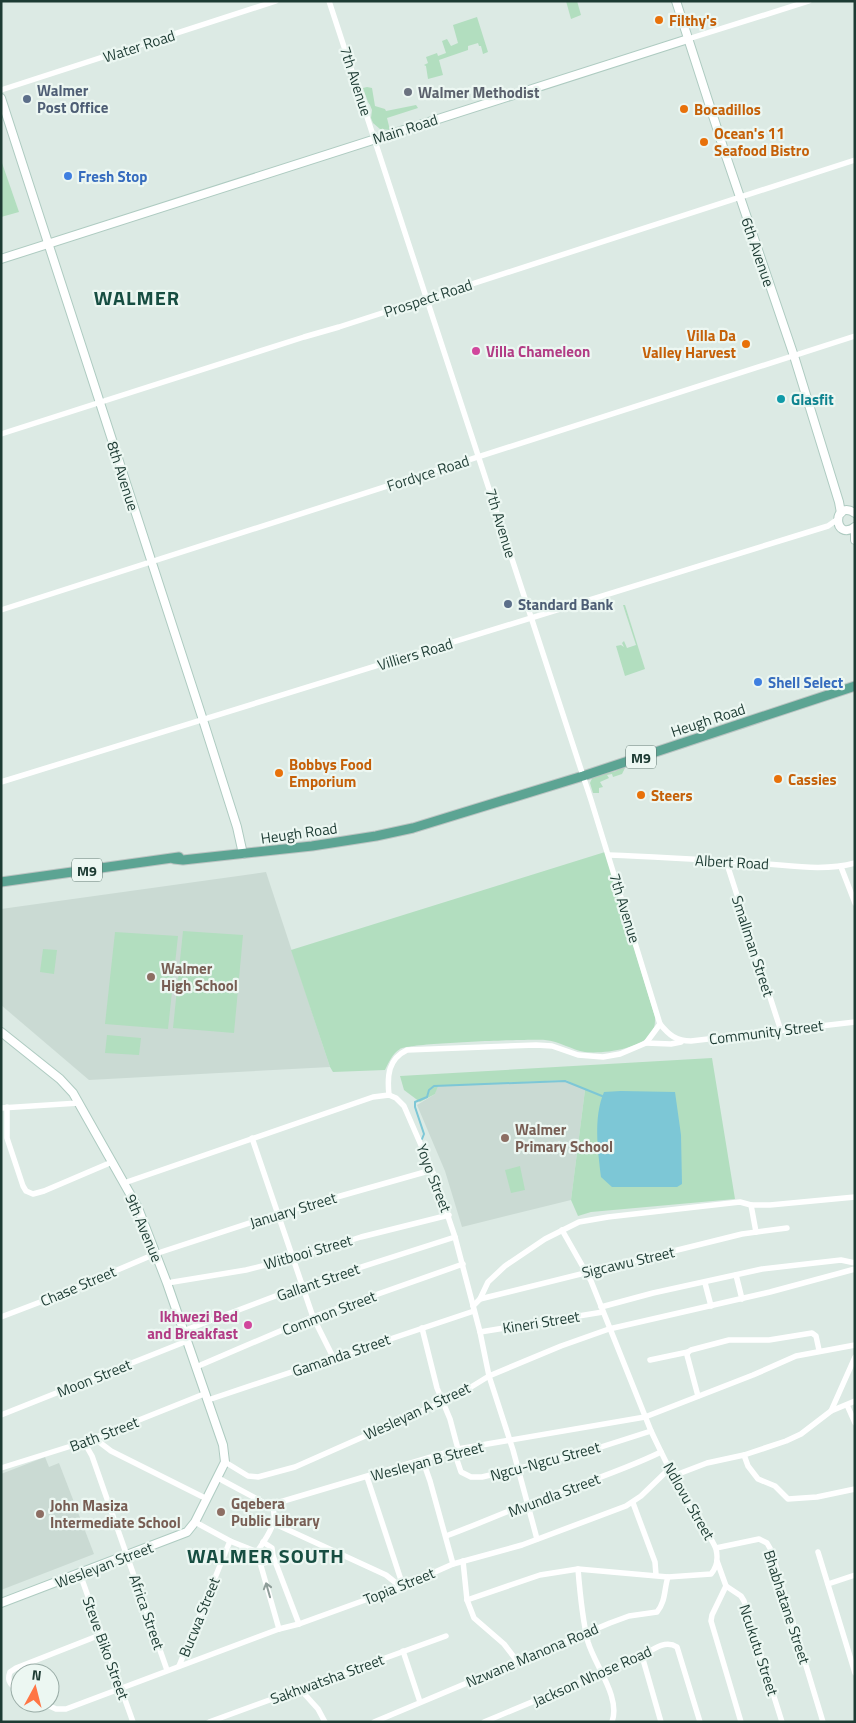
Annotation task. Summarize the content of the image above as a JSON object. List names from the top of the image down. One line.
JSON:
{"streets":{"main road":["Heugh Road","M9"],"street":["Water Road","7th Avenue","Main Road","6th Avenue","Prospect Road","Fordyce Road","8th Avenue","Villiers Road","Albert Road","Smallman Street","Community Street","Yoyo Street","January Street","9th Avenue","Witbooi Street","Sigcawu Street","Gallant Street","Chase Street","Common Street","Kineri Street","Gamanda Street","Moon Street","Wesleyan A Street","Bath Street","Wesleyan B Street","Ngcu-Ngcu Street","Mvundla Street","Ndlovu Street","Wesleyan Street","Topia Street","Bhabhatane Street","Africa Street","Bucwa Street","Steve Biko Street","Ncukutu Street","Nzwane Manona Road","Jackson Nhose Road","Sakhwatsha Street"]},"crossings":[["7th Avenue","Main Road"],["7th Avenue","Prospect Road"],["7th Avenue","Fordyce Road"],["7th Avenue","Villiers Road"],["7th Avenue","Heugh Road"],["7th Avenue","Albert Road"],["Main Road","6th Avenue"],["Main Road","8th Avenue"],["6th Avenue","Prospect Road"],["6th Avenue","Fordyce Road"],["6th Avenue","Villiers Road"],["Prospect Road","8th Avenue"],["Fordyce Road","8th Avenue"],["8th Avenue","Villiers Road"],["8th Avenue","Heugh Road"],["Albert Road","Smallman Street"],["Smallman Street","Community Street"],["Yoyo Street","January Street"],["Yoyo Street","Witbooi Street"],["Yoyo Street","Gallant Street"],["Yoyo Street","Common Street"],["Yoyo Street","Kineri Street"],["Yoyo Street","Gamanda Street"],["Yoyo Street","Wesleyan A Street"],["Yoyo Street","Wesleyan B Street"],["Yoyo Street","Ngcu-Ngcu Street"],["Yoyo Street","Mvundla Street"],["Yoyo Street","Topia Street"],["January Street","9th Avenue"],["January Street","Chase Street"],["9th Avenue","Witbooi Street"],["9th Avenue","Gallant Street"],["9th Avenue","Chase Street"],["9th Avenue","Common Street"],["9th Avenue","Gamanda Street"],["9th Avenue","Moon Street"],["9th Avenue","Wesleyan A Street"],["9th Avenue","Bath Street"],["9th Avenue","Wesleyan Street"],["Sigcawu Street","Ndlovu Street"],["Kineri Street","Ndlovu Street"],["Gamanda Street","Bath Street"],["Gamanda Street","Ngcu-Ngcu Street"],["Wesleyan A Street","Ngcu-Ngcu Street"],["Wesleyan A Street","Ndlovu Street"],["Wesleyan A Street","Wesleyan Street"],["Bath Street","Africa Street"],["Wesleyan B Street","Ngcu-Ngcu Street"],["Wesleyan B Street","Ndlovu Street"],["Ngcu-Ngcu Street","Ndlovu Street"],["Mvundla Street","Ndlovu Street"],["Ndlovu Street","Topia Street"],["Ndlovu Street","Bhabhatane Street"],["Ndlovu Street","Ncukutu Street"],["Wesleyan Street","Africa Street"],["Wesleyan Street","Steve Biko Street"],["Topia Street","Africa Street"],["Topia Street","Bucwa Street"],["Topia Street","Steve Biko Street"]],"districts":["WALMER","WALMER SOUTH"],"places":["Filthy's","Walmer Methodist","Walmer Post Office","Bocadillos","Ocean's 11 Seafood Bistro","Fresh Stop","Villa Da Valley Harvest","Villa Chameleon","Glasfit","Standard Bank","Shell Select","Bobbys Food Emporium","Cassies","Steers","Walmer High School","Walmer Primary School","Ikhwezi Bed and Breakfast","Gqebera Public Library","John Masiza Intermediate School"],"north":"top"}
